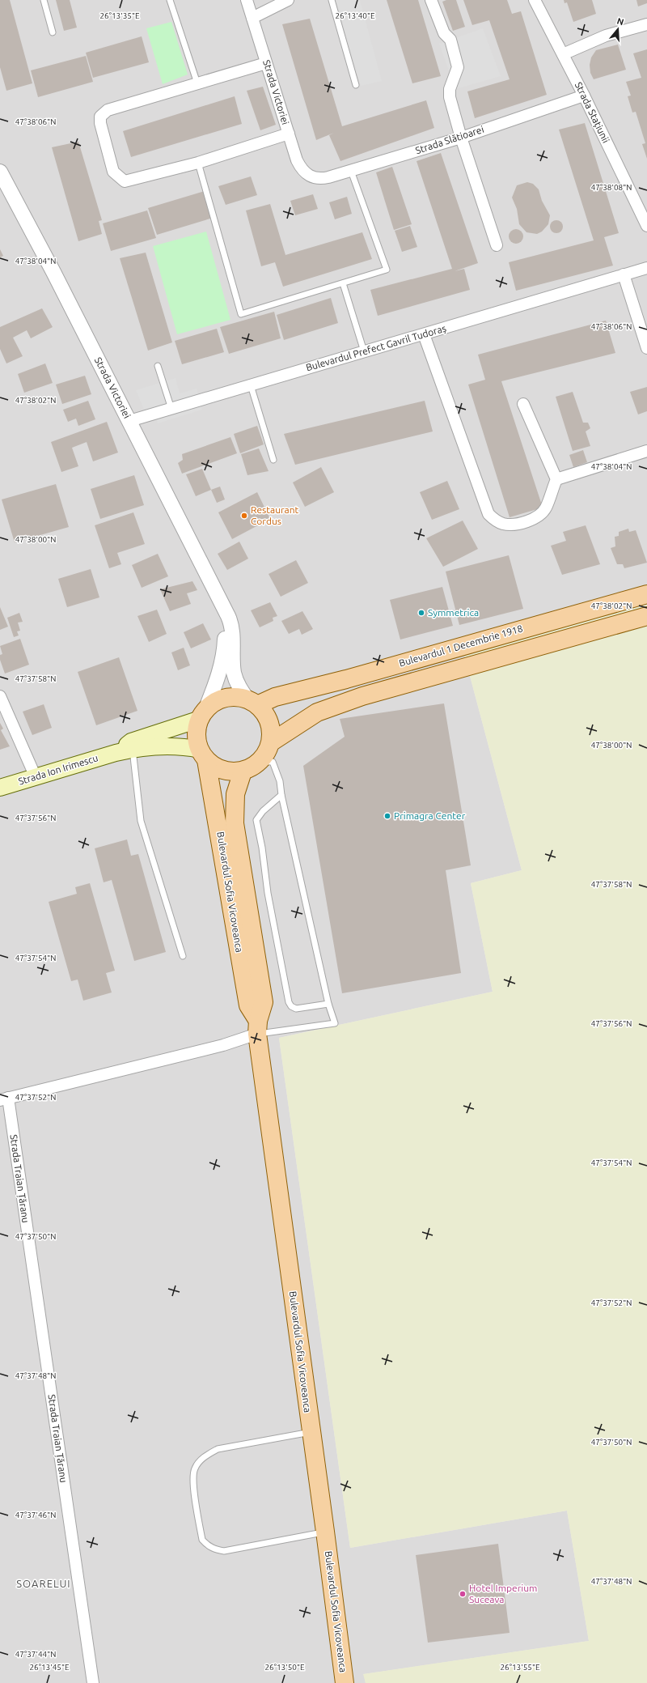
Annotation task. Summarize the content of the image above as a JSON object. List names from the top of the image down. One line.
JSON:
{"streets":{"main road":["Bulevardul 1 Decembrie 1918","Strada Ion Irimescu","Bulevardul Sofia Vicoveanca"],"street":["Strada Victoriei","Strada Stațiunii","Strada Slătioarei","Bulevardul Prefect Gavril Tudoraș","Strada Traian Țăranu"]},"crossings":[["Strada Victoriei","Strada Slătioarei"],["Strada Victoriei","Bulevardul Prefect Gavril Tudoraș"],["Strada Victoriei","Bulevardul 1 Decembrie 1918"],["Strada Victoriei","Strada Ion Irimescu"],["Strada Victoriei","Bulevardul Sofia Vicoveanca"],["Strada Stațiunii","Strada Slătioarei"],["Bulevardul 1 Decembrie 1918","Strada Ion Irimescu"],["Bulevardul 1 Decembrie 1918","Bulevardul Sofia Vicoveanca"],["Strada Ion Irimescu","Bulevardul Sofia Vicoveanca"],["Bulevardul Sofia Vicoveanca","Strada Traian Țăranu"]],"districts":["SOARELUI"],"places":["Restaurant Cordus","Symmetrica","Primagra Center","Hotel Imperium Suceava"],"north":"top","coordinates":["26°13'35\"E","26°13'40\"E","47°38'06\"N","47°38'08\"N","47°38'04\"N","47°38'02\"N","47°38'00\"N","47°37'58\"N","47°37'56\"N","47°37'54\"N","47°37'52\"N","47°37'50\"N","47°37'48\"N","47°37'46\"N","47°37'44\"N","26°13'45\"E","26°13'50\"E","26°13'55\"E"]}
